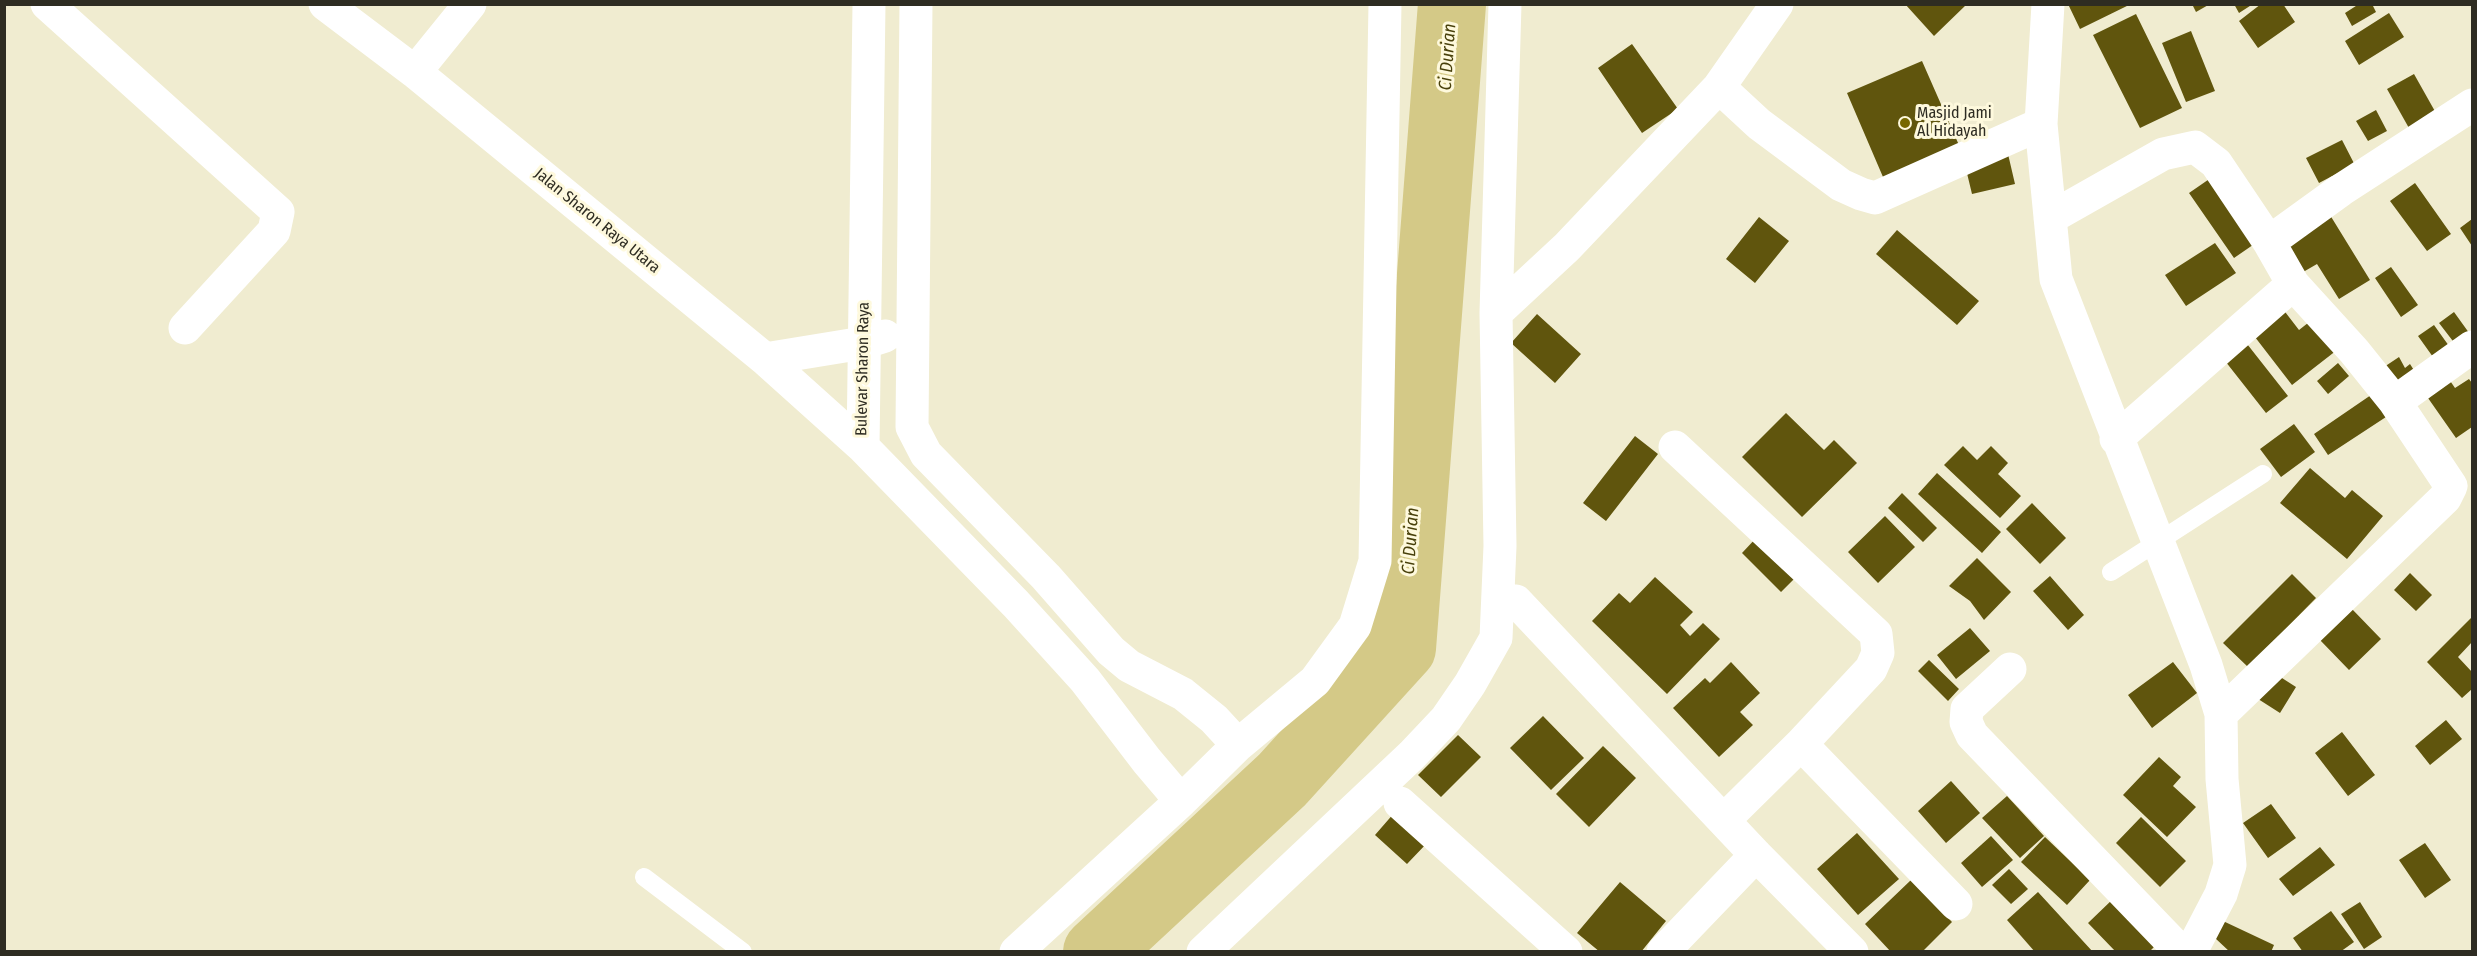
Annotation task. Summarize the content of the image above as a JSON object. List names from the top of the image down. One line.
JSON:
{"streets":{"street":["Jalan Sharon Raya Utara","Bulevar Sharon Raya"]},"crossings":[["Jalan Sharon Raya Utara","Bulevar Sharon Raya"]],"water":["Ci Durian"],"places":["Masjid Jami Al Hidayah"]}
